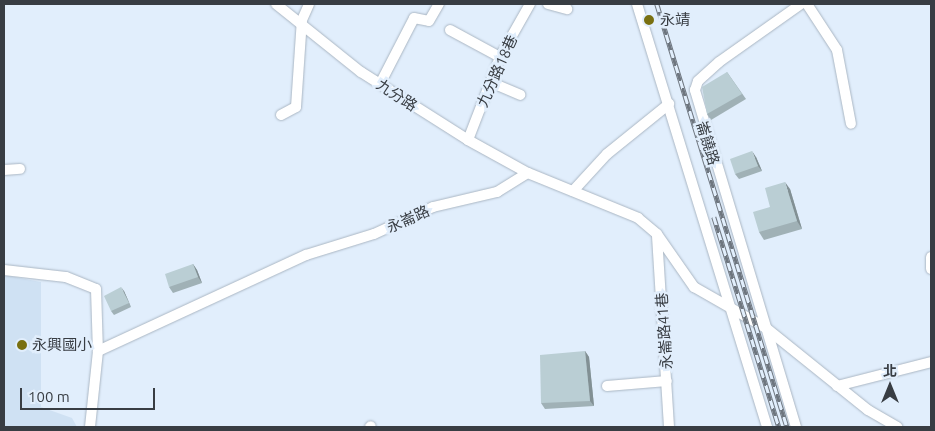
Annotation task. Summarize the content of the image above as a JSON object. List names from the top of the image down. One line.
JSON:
{"streets":{"street":["九分路18巷","九分路","崙饒路","永崙路","永崙路41巷"]},"crossings":[["九分路18巷","九分路"],["九分路","永崙路"]],"places":["永靖","永興國小"],"scale_bar":"100 m","north":"top"}
